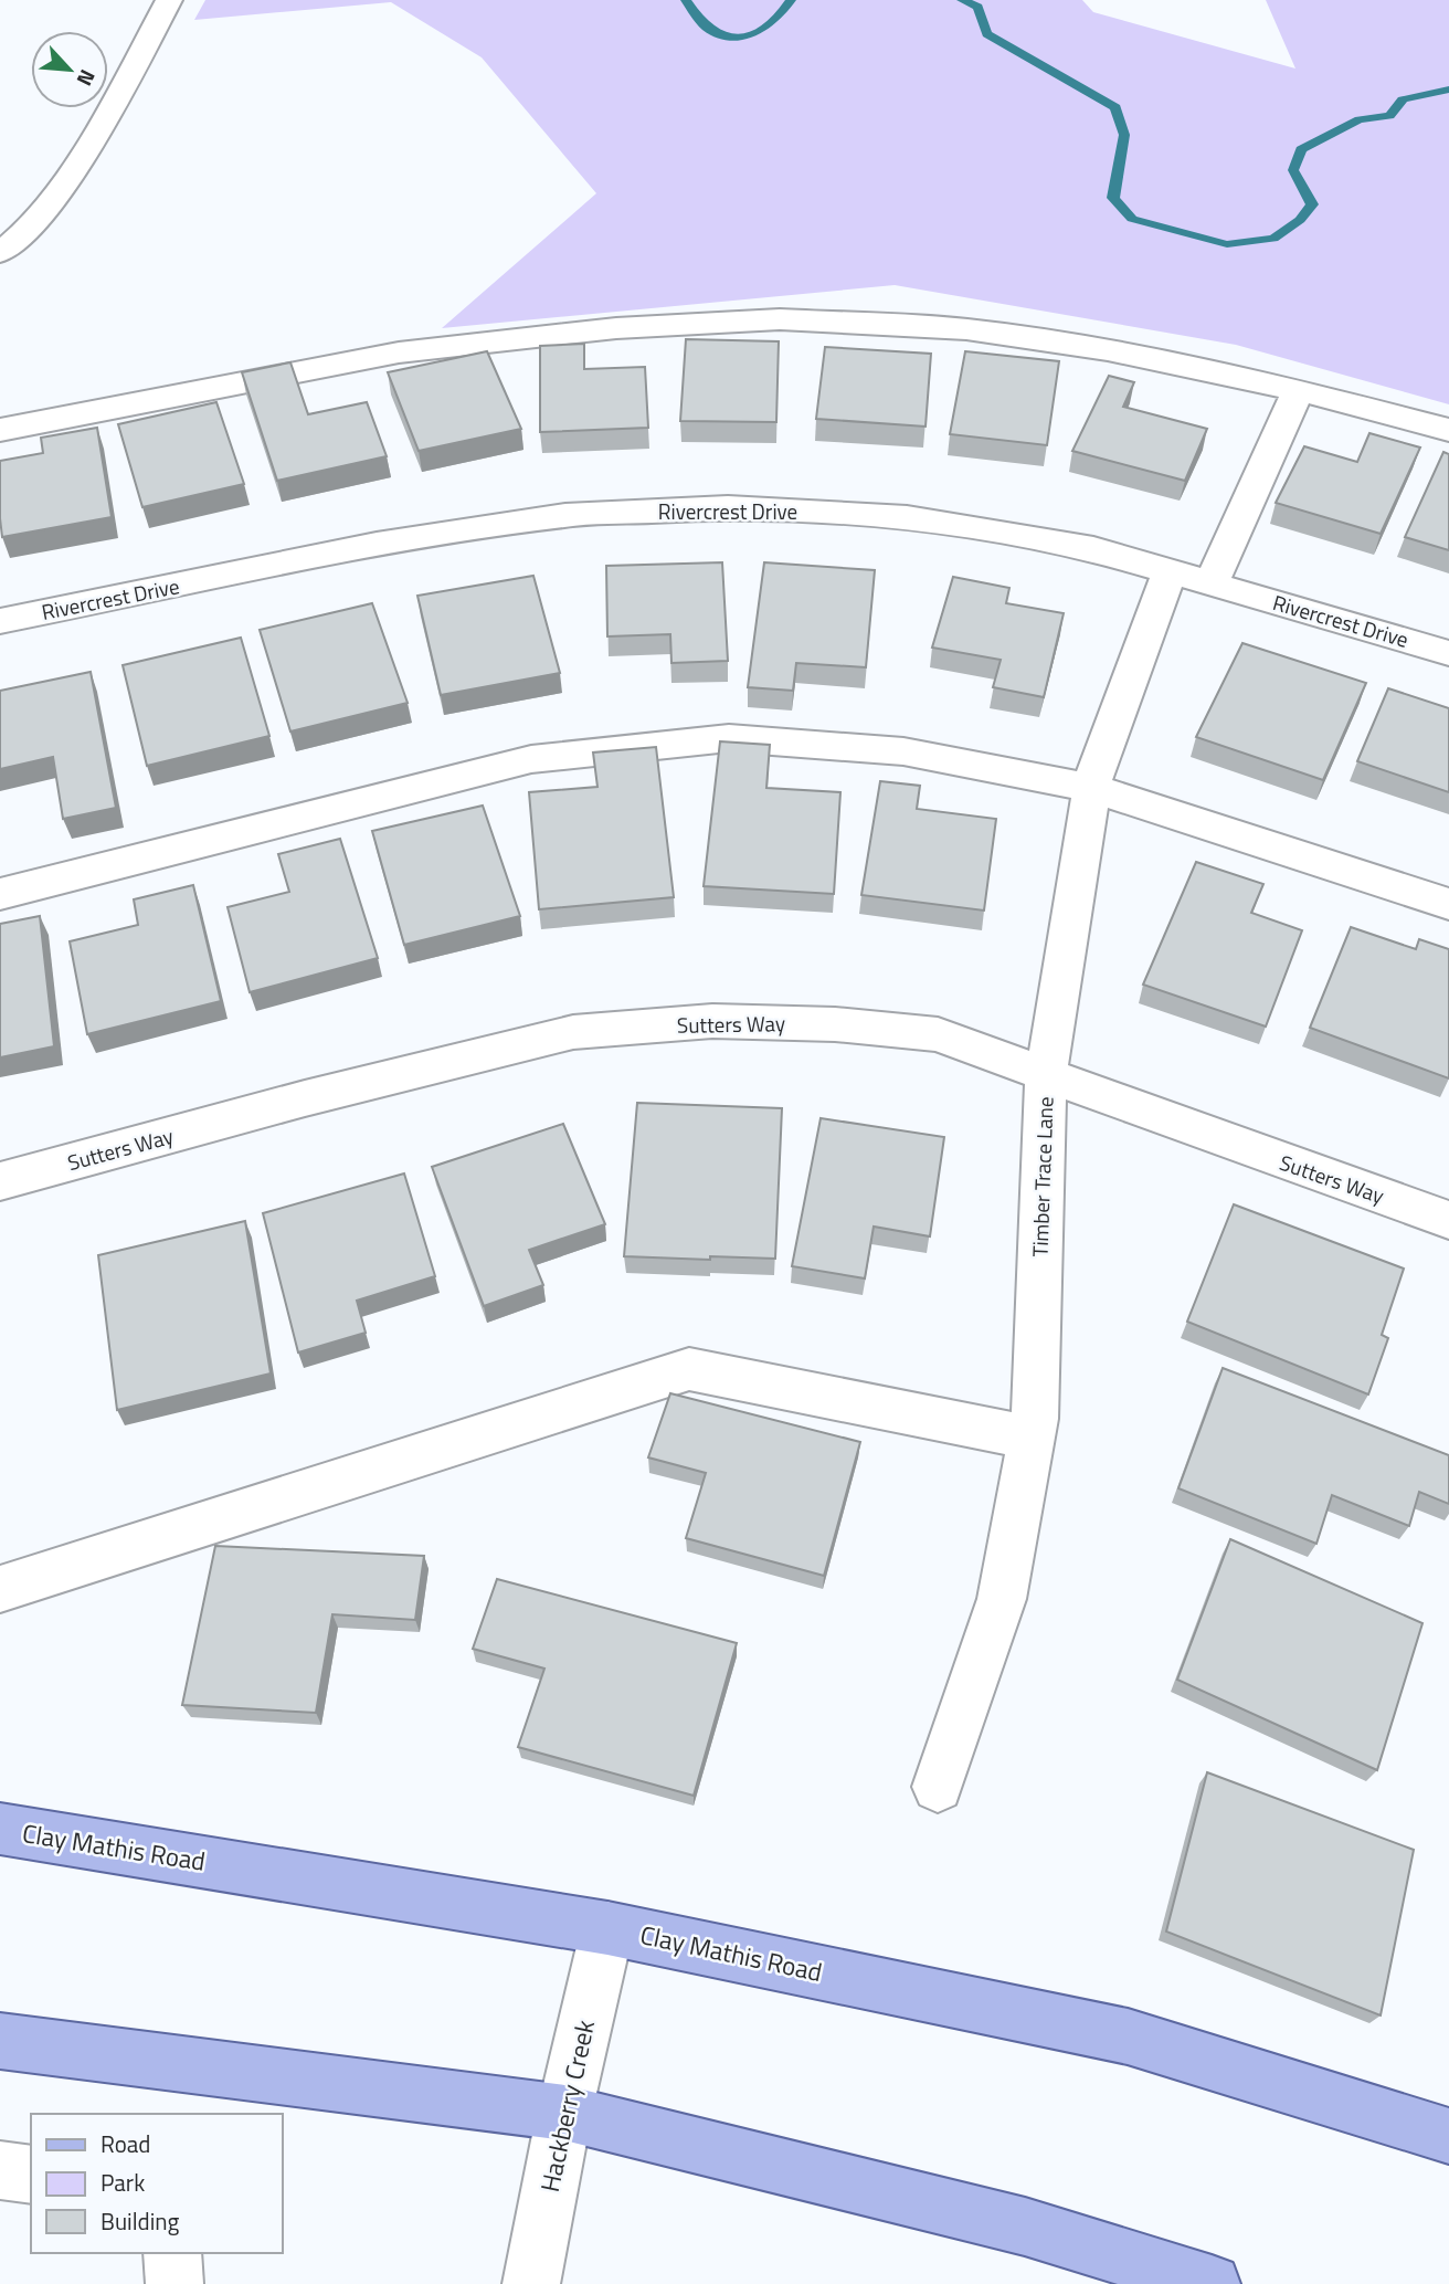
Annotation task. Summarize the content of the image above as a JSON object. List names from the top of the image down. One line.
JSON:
{"streets":{"main road":["Clay Mathis Road"],"street":["Rivercrest Drive","Sutters Way","Timber Trace Lane","Hackberry Creek"]},"crossings":[["Rivercrest Drive","Timber Trace Lane"],["Sutters Way","Timber Trace Lane"],["Clay Mathis Road","Hackberry Creek"]],"legend":["Road","Park","Building"],"north":"bottom right"}
